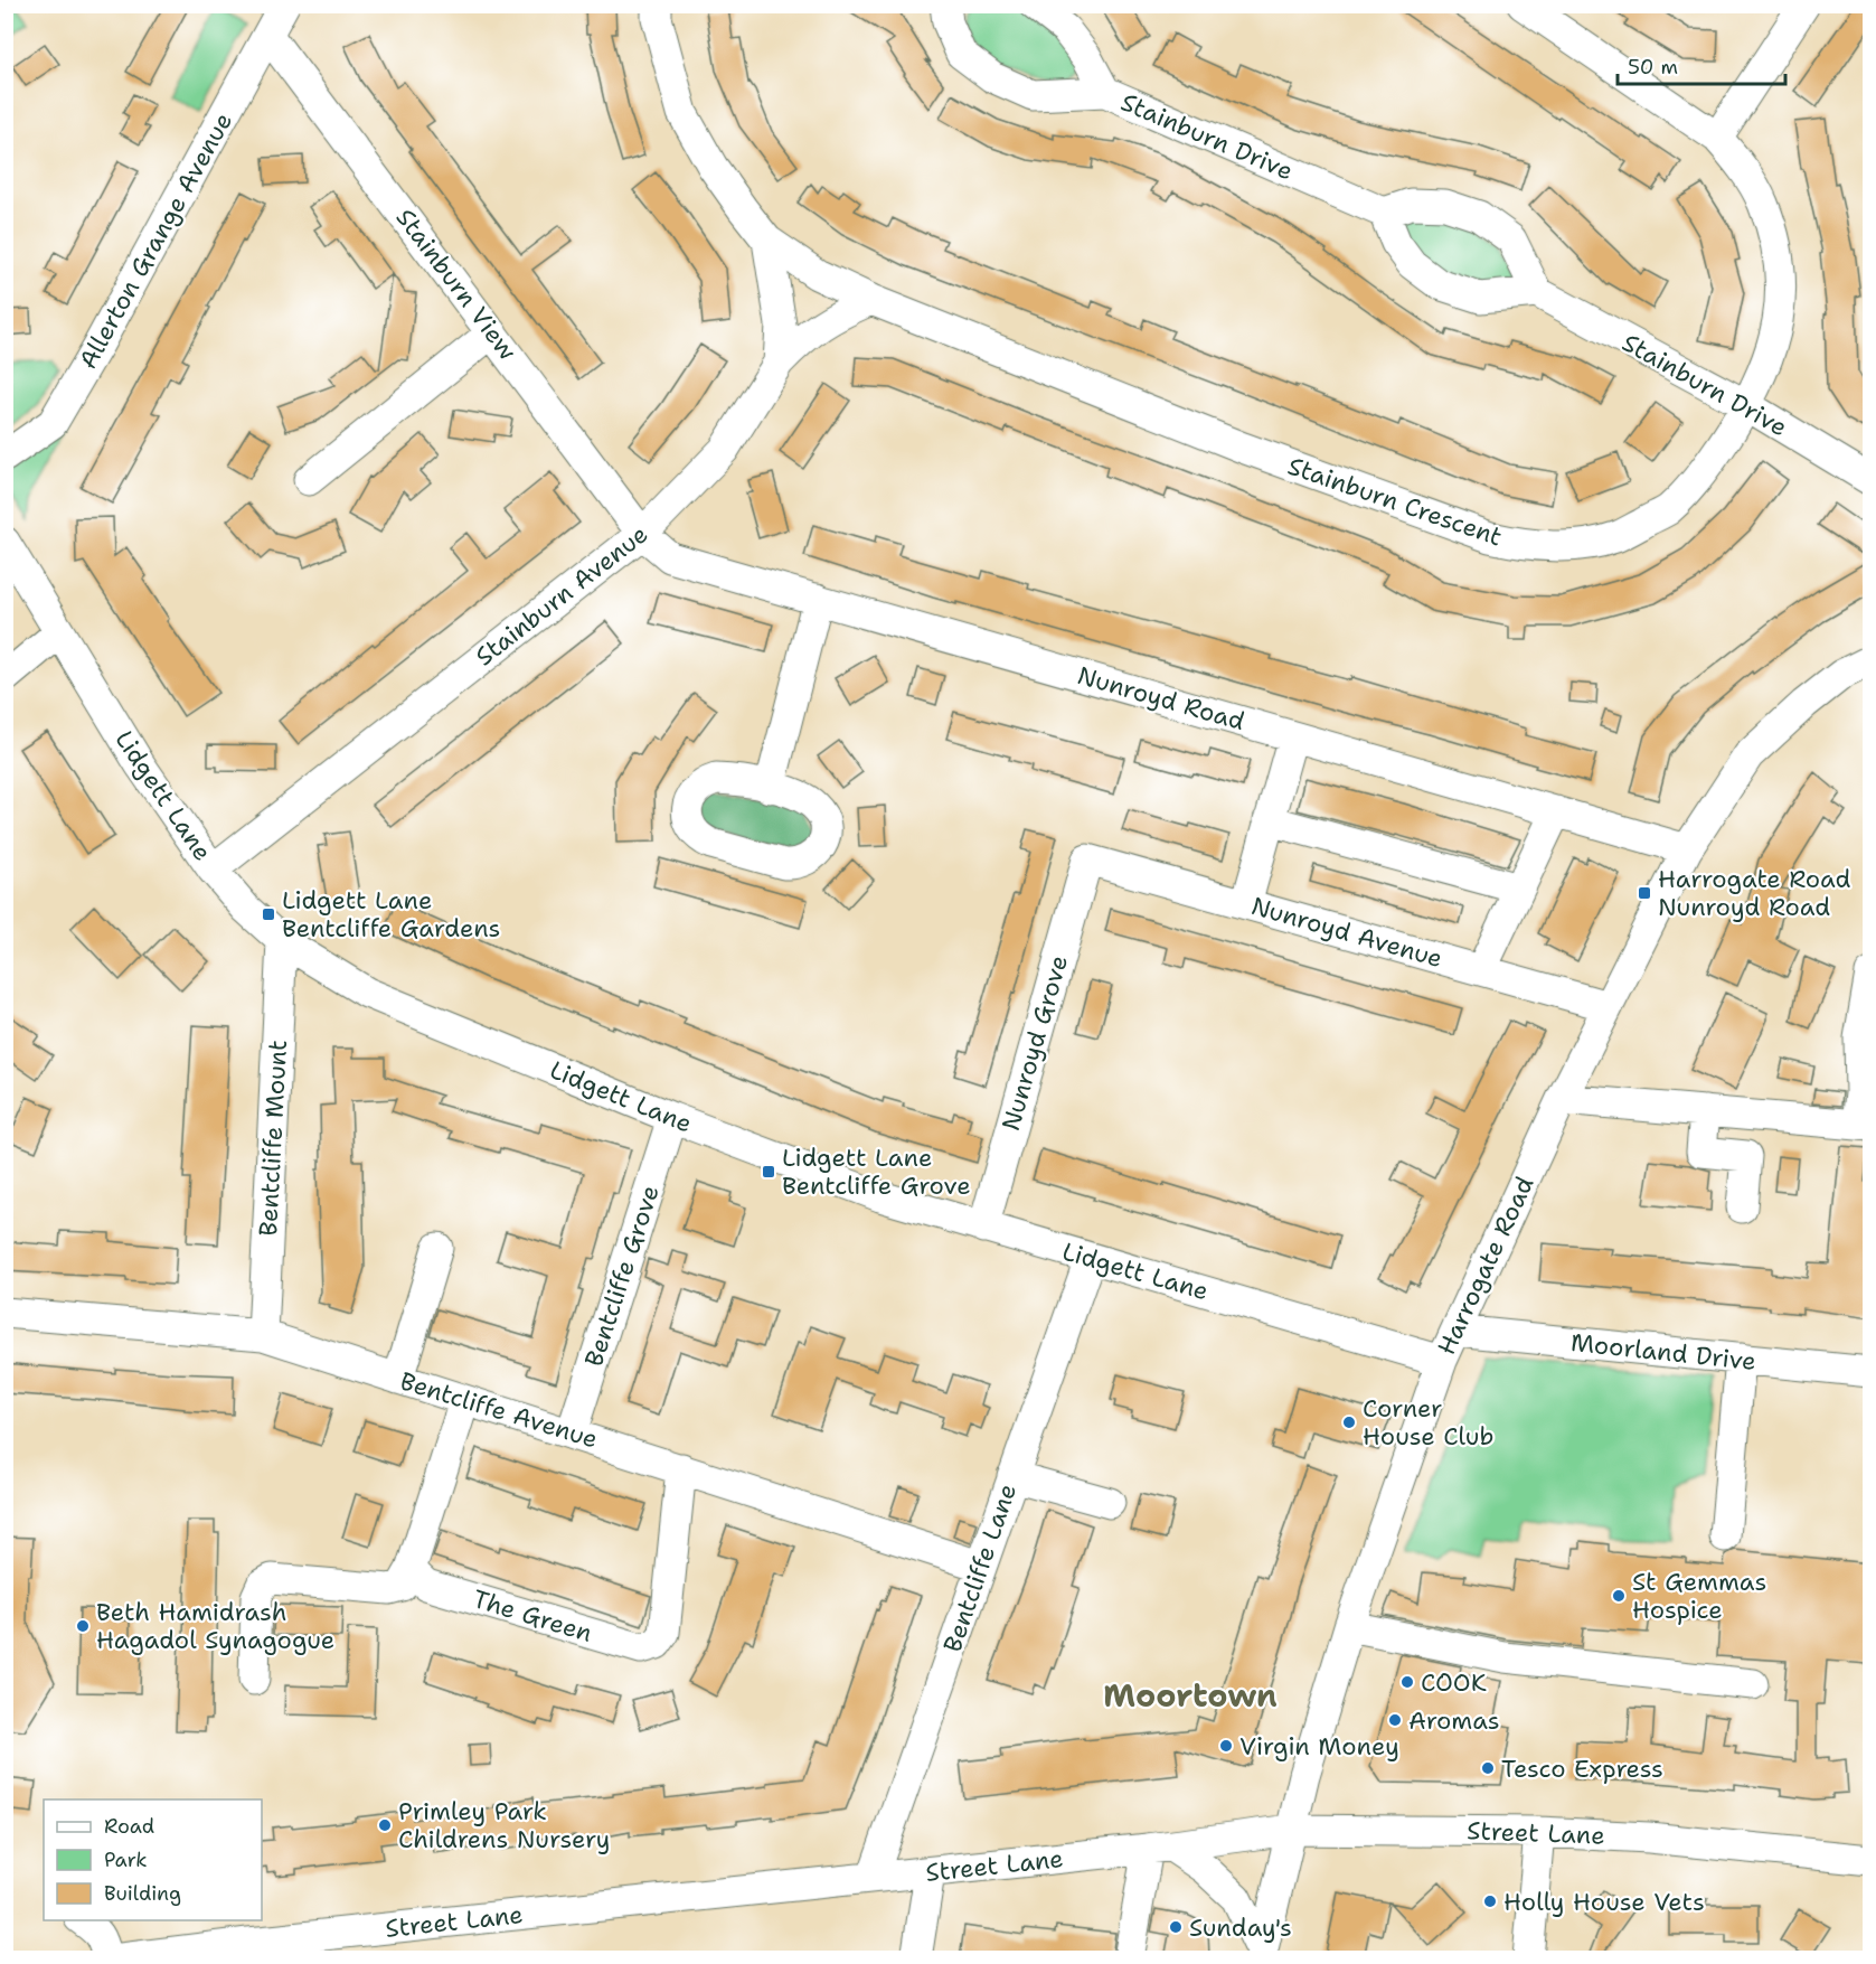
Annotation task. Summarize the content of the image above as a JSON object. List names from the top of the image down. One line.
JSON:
{"streets":{"street":["Stainburn Drive","Allerton Grange Avenue","Stainburn View","Stainburn Crescent","Stainburn Avenue","Nunroyd Road","Lidgett Lane","Nunroyd Avenue","Nunroyd Grove","Bentcliffe Mount","Harrogate Road","Bentcliffe Grove","Moorland Drive","Bentcliffe Avenue","Bentcliffe Lane","The Green","Street Lane"]},"crossings":[["Stainburn Drive","Stainburn Crescent"],["Allerton Grange Avenue","Stainburn View"],["Stainburn View","Stainburn Avenue"],["Stainburn View","Nunroyd Road"],["Stainburn Crescent","Stainburn Avenue"],["Stainburn Avenue","Nunroyd Road"],["Stainburn Avenue","Lidgett Lane"],["Nunroyd Road","Harrogate Road"],["Lidgett Lane","Nunroyd Grove"],["Lidgett Lane","Bentcliffe Mount"],["Lidgett Lane","Harrogate Road"],["Lidgett Lane","Bentcliffe Grove"],["Lidgett Lane","Bentcliffe Lane"],["Nunroyd Avenue","Nunroyd Grove"],["Nunroyd Avenue","Harrogate Road"],["Bentcliffe Mount","Bentcliffe Avenue"],["Harrogate Road","Moorland Drive"],["Harrogate Road","Street Lane"],["Bentcliffe Grove","Bentcliffe Avenue"],["Bentcliffe Avenue","Bentcliffe Lane"],["Bentcliffe Avenue","The Green"],["Bentcliffe Lane","Street Lane"]],"districts":["Moortown"],"places":{"transit":["Harrogate Road Nunroyd Road","Lidgett Lane Bentcliffe Gardens","Lidgett Lane Bentcliffe Grove"],"other":["Corner House Club","St Gemmas Hospice","Beth Hamidrash Hagadol Synagogue","COOK","Aromas","Virgin Money","Tesco Express","Primley Park Childrens Nursery","Holly House Vets","Sunday's"]},"legend":["Road","Park","Building"],"scale_bar":"50 m"}
